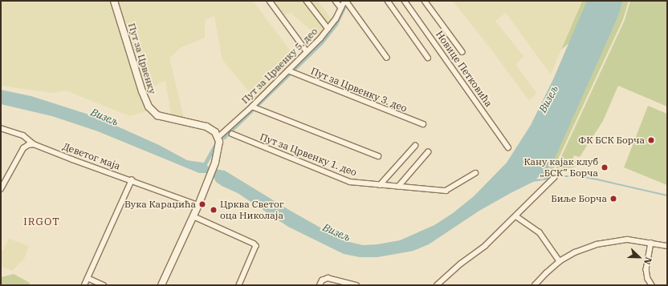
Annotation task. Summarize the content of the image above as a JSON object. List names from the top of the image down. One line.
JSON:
{"streets":{"street":["Пут за Црвенку","Пут за Црвенку 5. део","Новице Петковића","Пут за Црвенку 3. део","Пут за Црвенку 1. део","Деветог маја"]},"crossings":[["Пут за Црвенку","Пут за Црвенку 5. део"],["Пут за Црвенку 5. део","Пут за Црвенку 3. део"]],"districts":["IRGOT"],"water":["Визељ"],"places":["ФК БСК Борча","Кану кајак клуб „БСК” Борча","Биље Борча","Вука Караџића","Црква Светог оца Николаја"],"north":"bottom right"}
